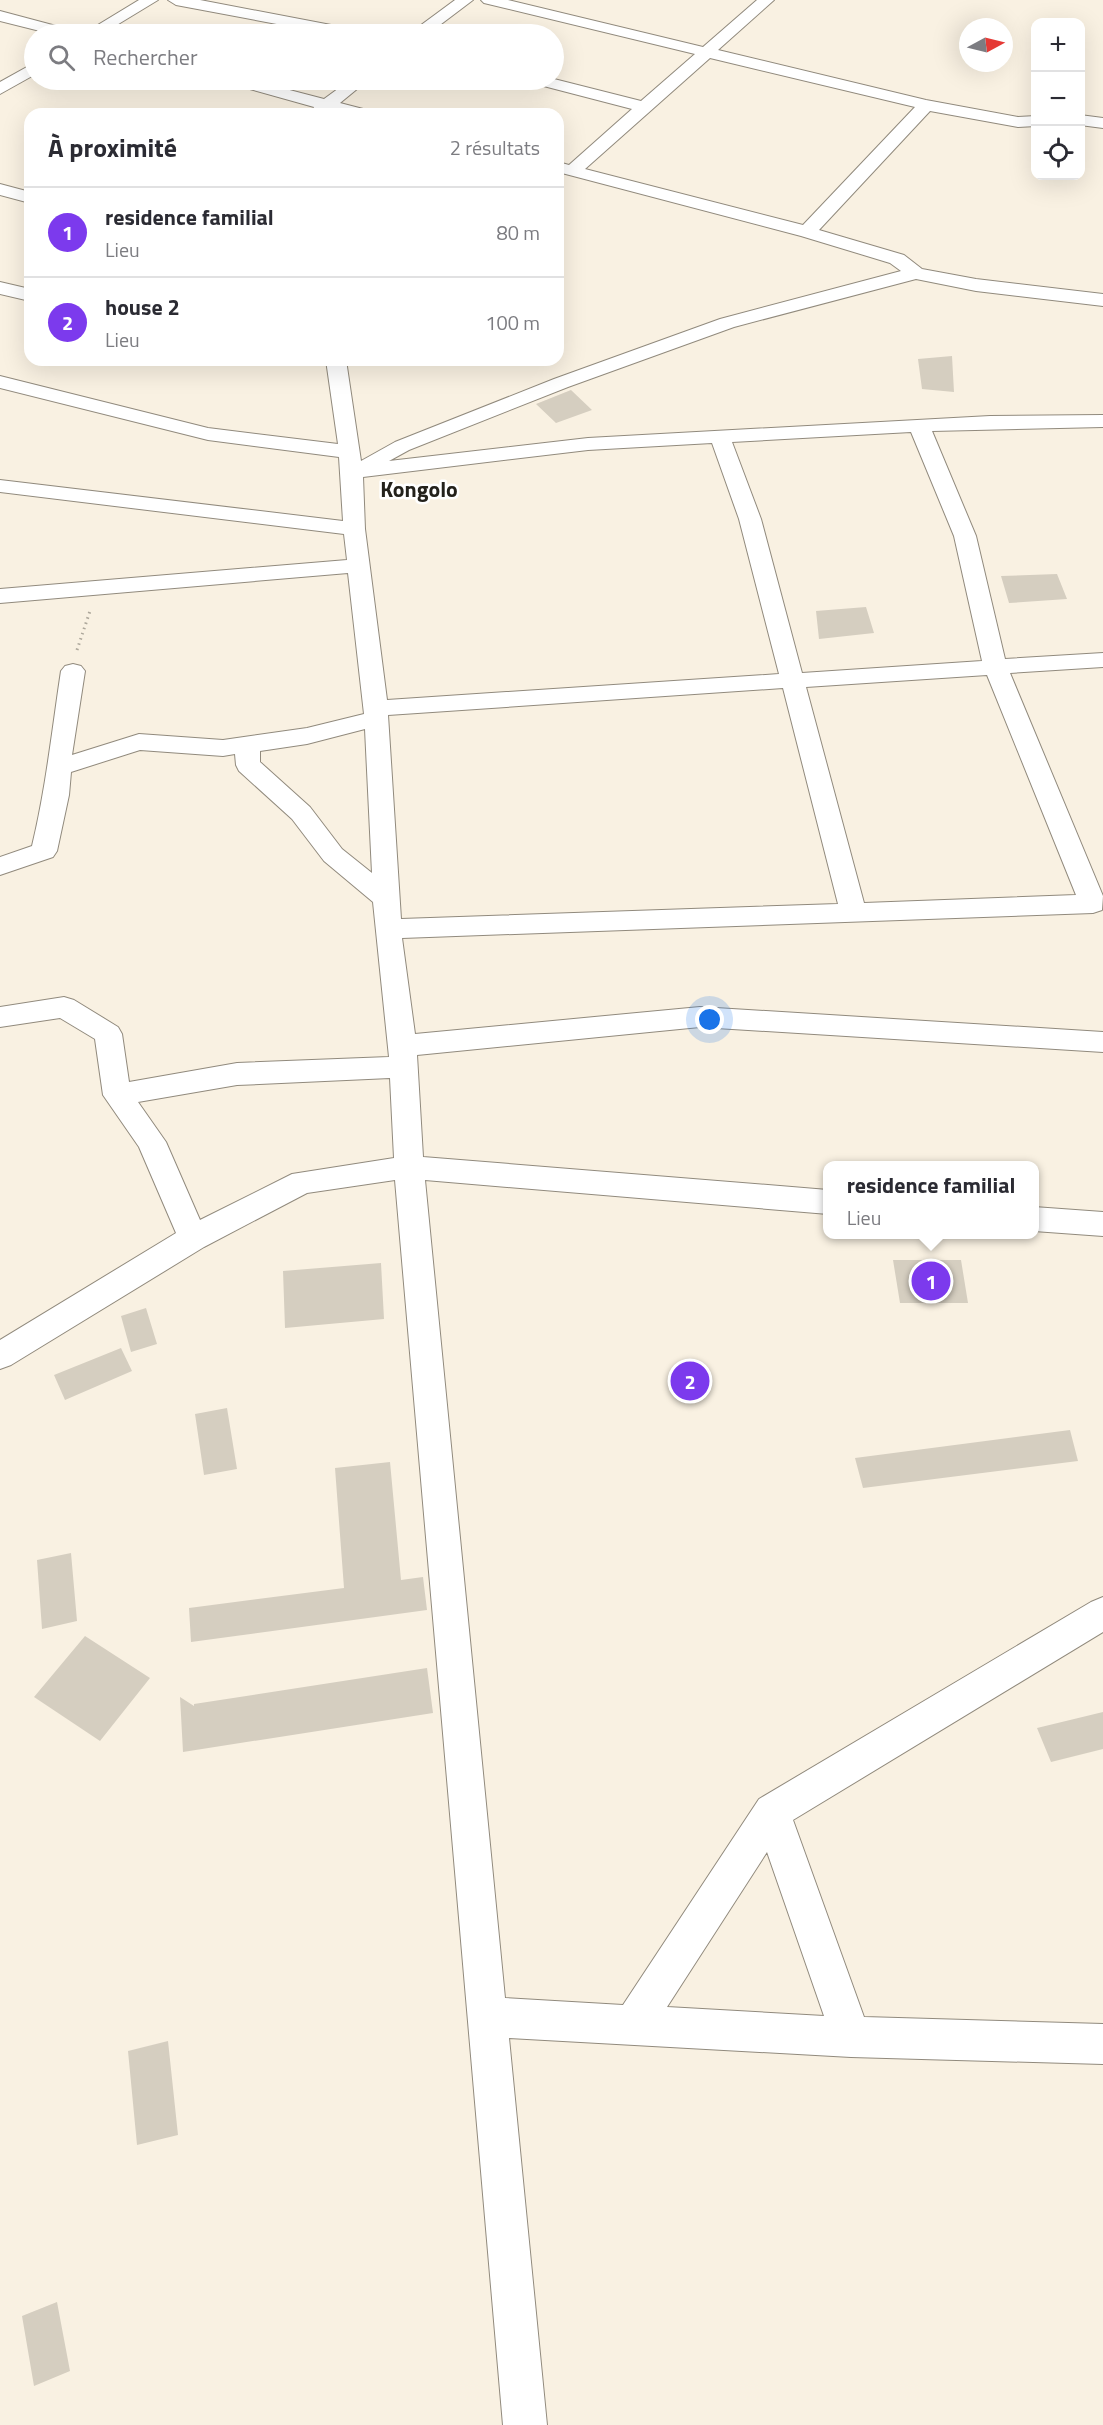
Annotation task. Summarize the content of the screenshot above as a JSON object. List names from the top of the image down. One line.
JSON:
{"districts":["Kongolo"],"north":"right","page":{"map_buttons":["+","−"],"search":"Rechercher","heading":["À proximité","2 résultats"],"list":[{"mark":"1","name":"residence familial","note":"Lieu","value":"80 m"},{"mark":"2","name":"house 2","note":"Lieu","value":"100 m"}],"popup":["residence familial","Lieu"],"pins":["1","2"]}}
